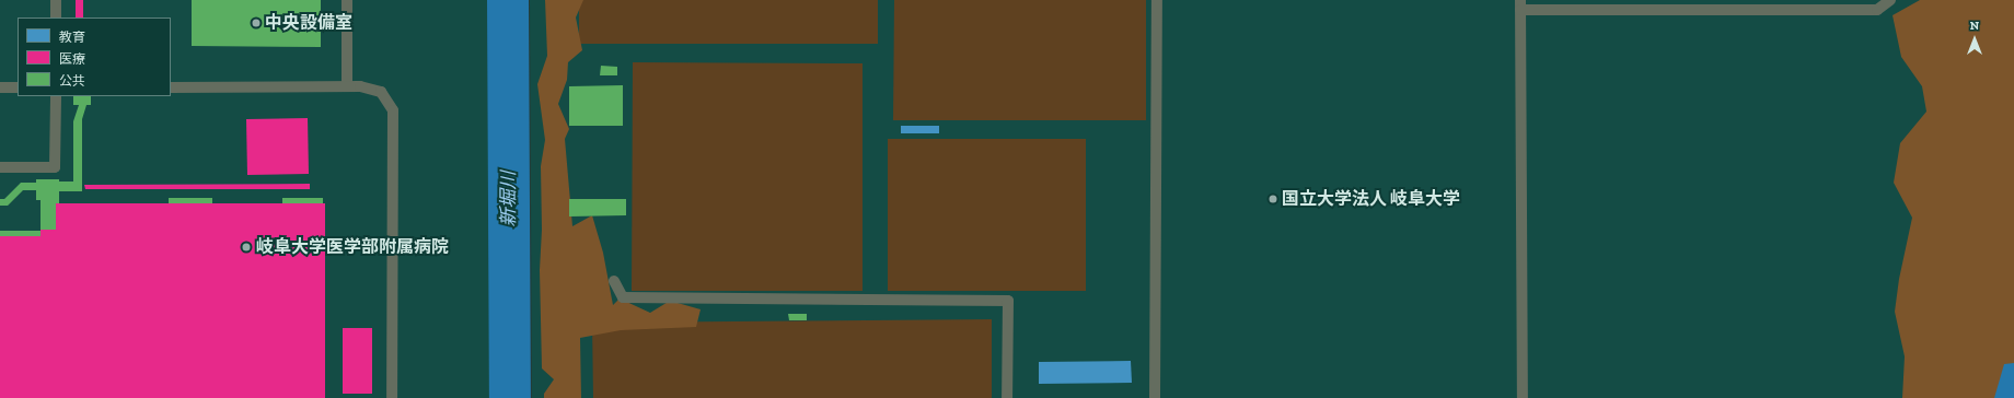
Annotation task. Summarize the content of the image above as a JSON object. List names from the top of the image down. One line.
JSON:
{"water":["新堀川"],"places":["中央設備室","国立大学法人 岐阜大学","岐阜大学医学部附属病院"],"legend":["教育","医療","公共"],"north":"top"}
